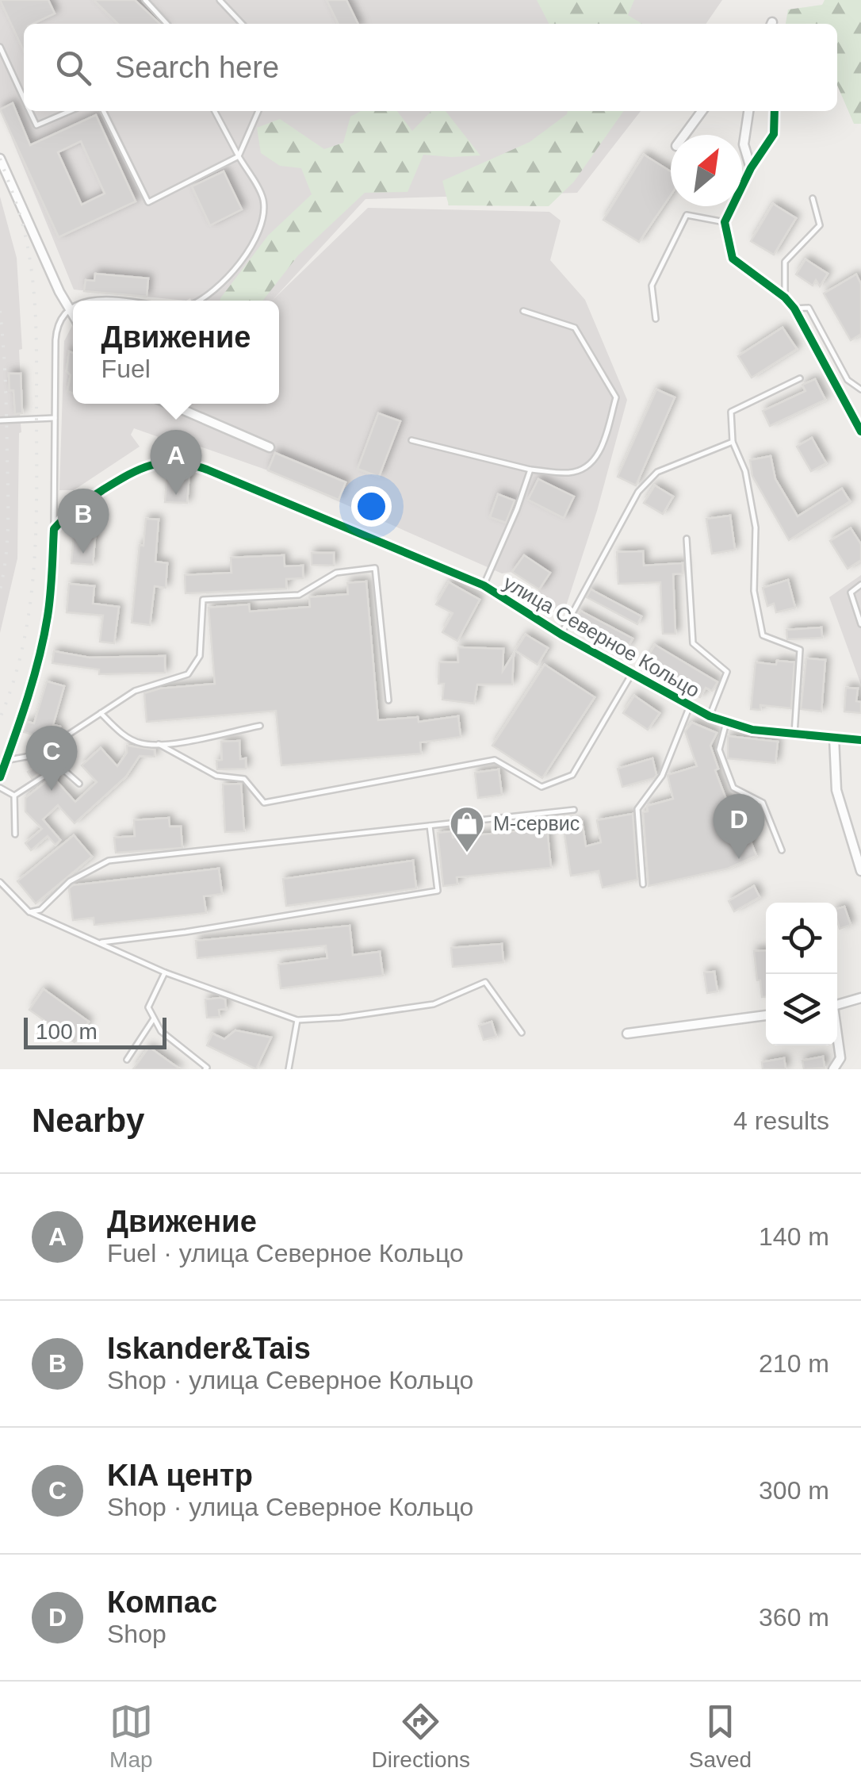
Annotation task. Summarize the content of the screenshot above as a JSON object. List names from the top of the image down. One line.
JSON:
{"streets":{"street":["улица Северное Кольцо"]},"places":{"shop":["М-сервис"]},"scale_bar":"100 m","north":"top right","page":{"search":"Search here","popup":["Движение","Fuel"],"pins":["A","B","C","D"],"scale":"100 m","heading":["Nearby","4 results"],"list":[{"mark":"A","name":"Движение","note":"Fuel · улица Северное Кольцо","value":"140 m"},{"mark":"B","name":"Iskander&Tais","note":"Shop · улица Северное Кольцо","value":"210 m"},{"mark":"C","name":"KIA центр","note":"Shop · улица Северное Кольцо","value":"300 m"},{"mark":"D","name":"Компас","note":"Shop","value":"360 m"}],"nav":["Map","Directions","Saved"]}}
